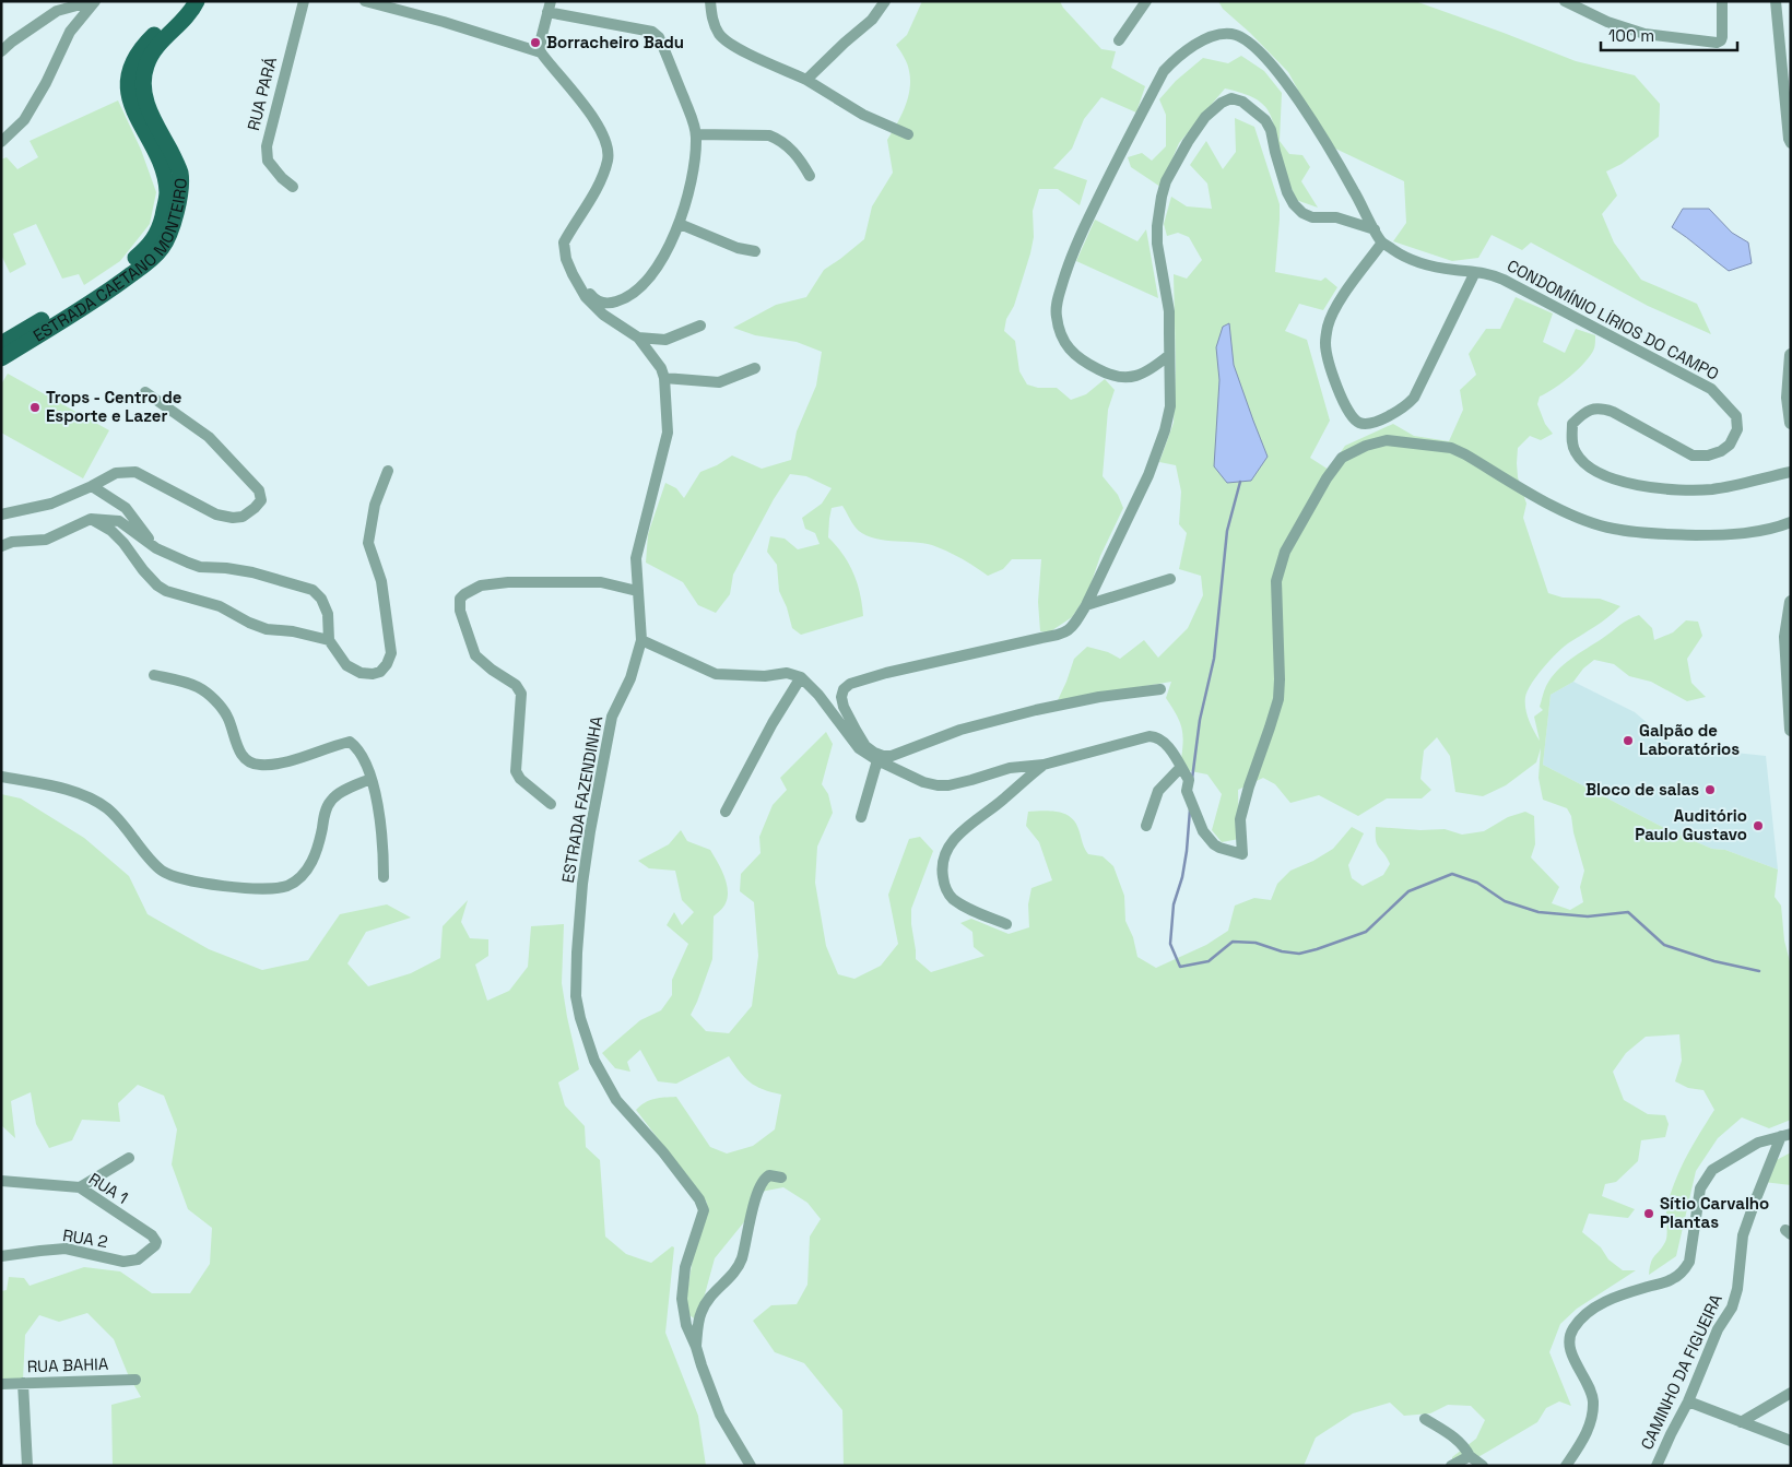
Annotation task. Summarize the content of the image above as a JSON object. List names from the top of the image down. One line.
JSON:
{"streets":{"main road":["ESTRADA CAETANO MONTEIRO"],"street":["RUA PARÁ","CONDOMÍNIO LÍRIOS DO CAMPO","ESTRADA FAZENDINHA","RUA 1","RUA 2","RUA BAHIA","CAMINHO DA FIGUEIRA"]},"crossings":[["RUA 1","RUA 2"]],"places":["Borracheiro Badu","Trops - Centro de Esporte e Lazer","Galpão de Laboratórios","Bloco de salas","Auditório Paulo Gustavo","Sítio Carvalho Plantas"],"scale_bar":"100 m"}
